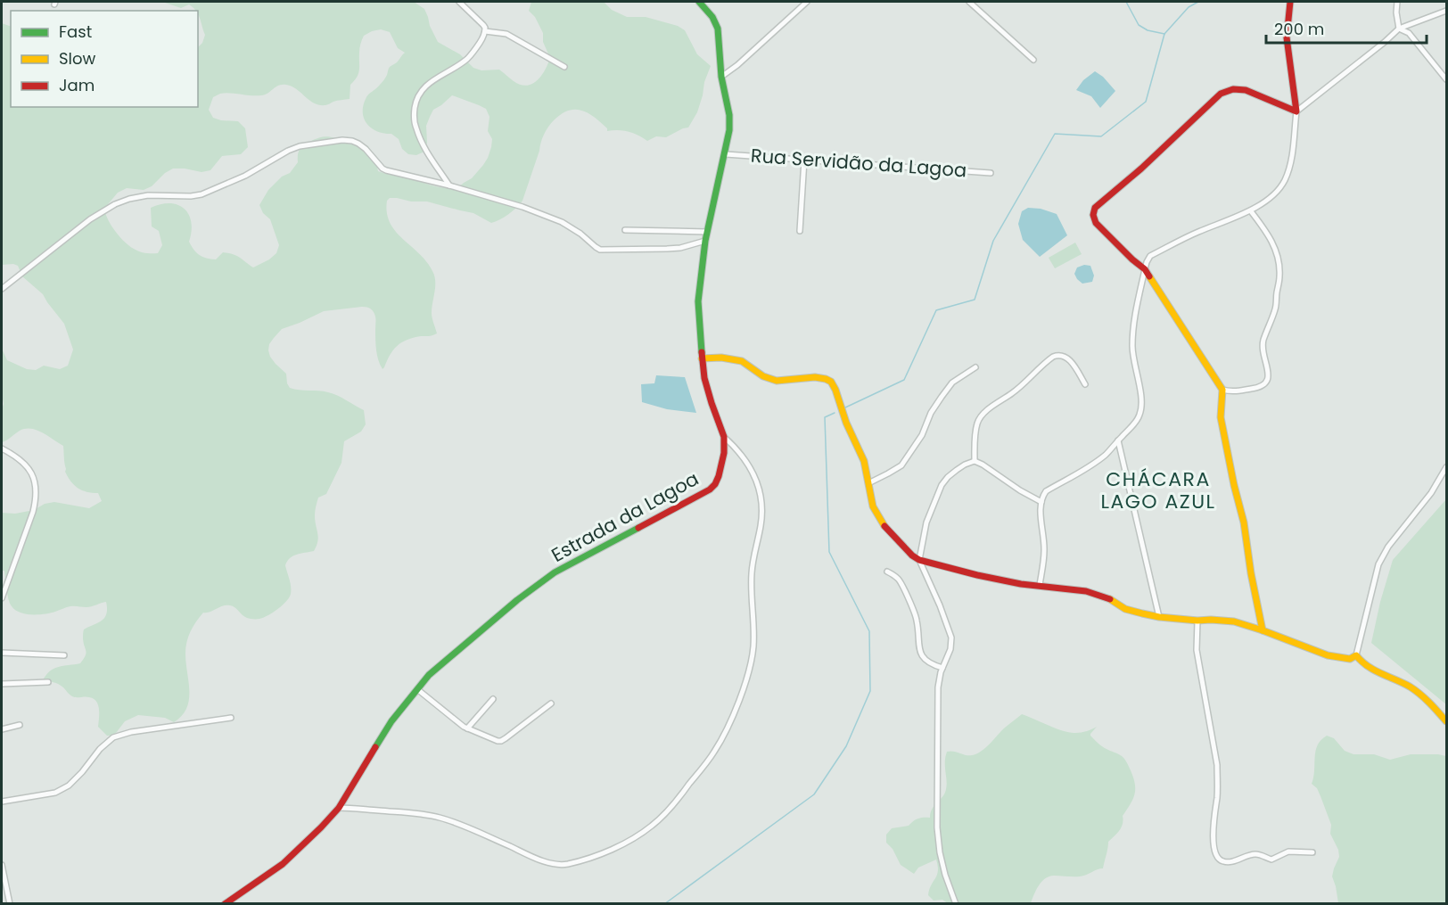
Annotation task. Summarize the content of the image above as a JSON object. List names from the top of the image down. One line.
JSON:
{"streets":{"street":["Rua Servidão da Lagoa","Estrada da Lagoa"]},"crossings":[["Rua Servidão da Lagoa","Estrada da Lagoa"]],"districts":["CHÁCARA LAGO AZUL"],"legend":["Fast","Slow","Jam"],"scale_bar":"200 m"}
